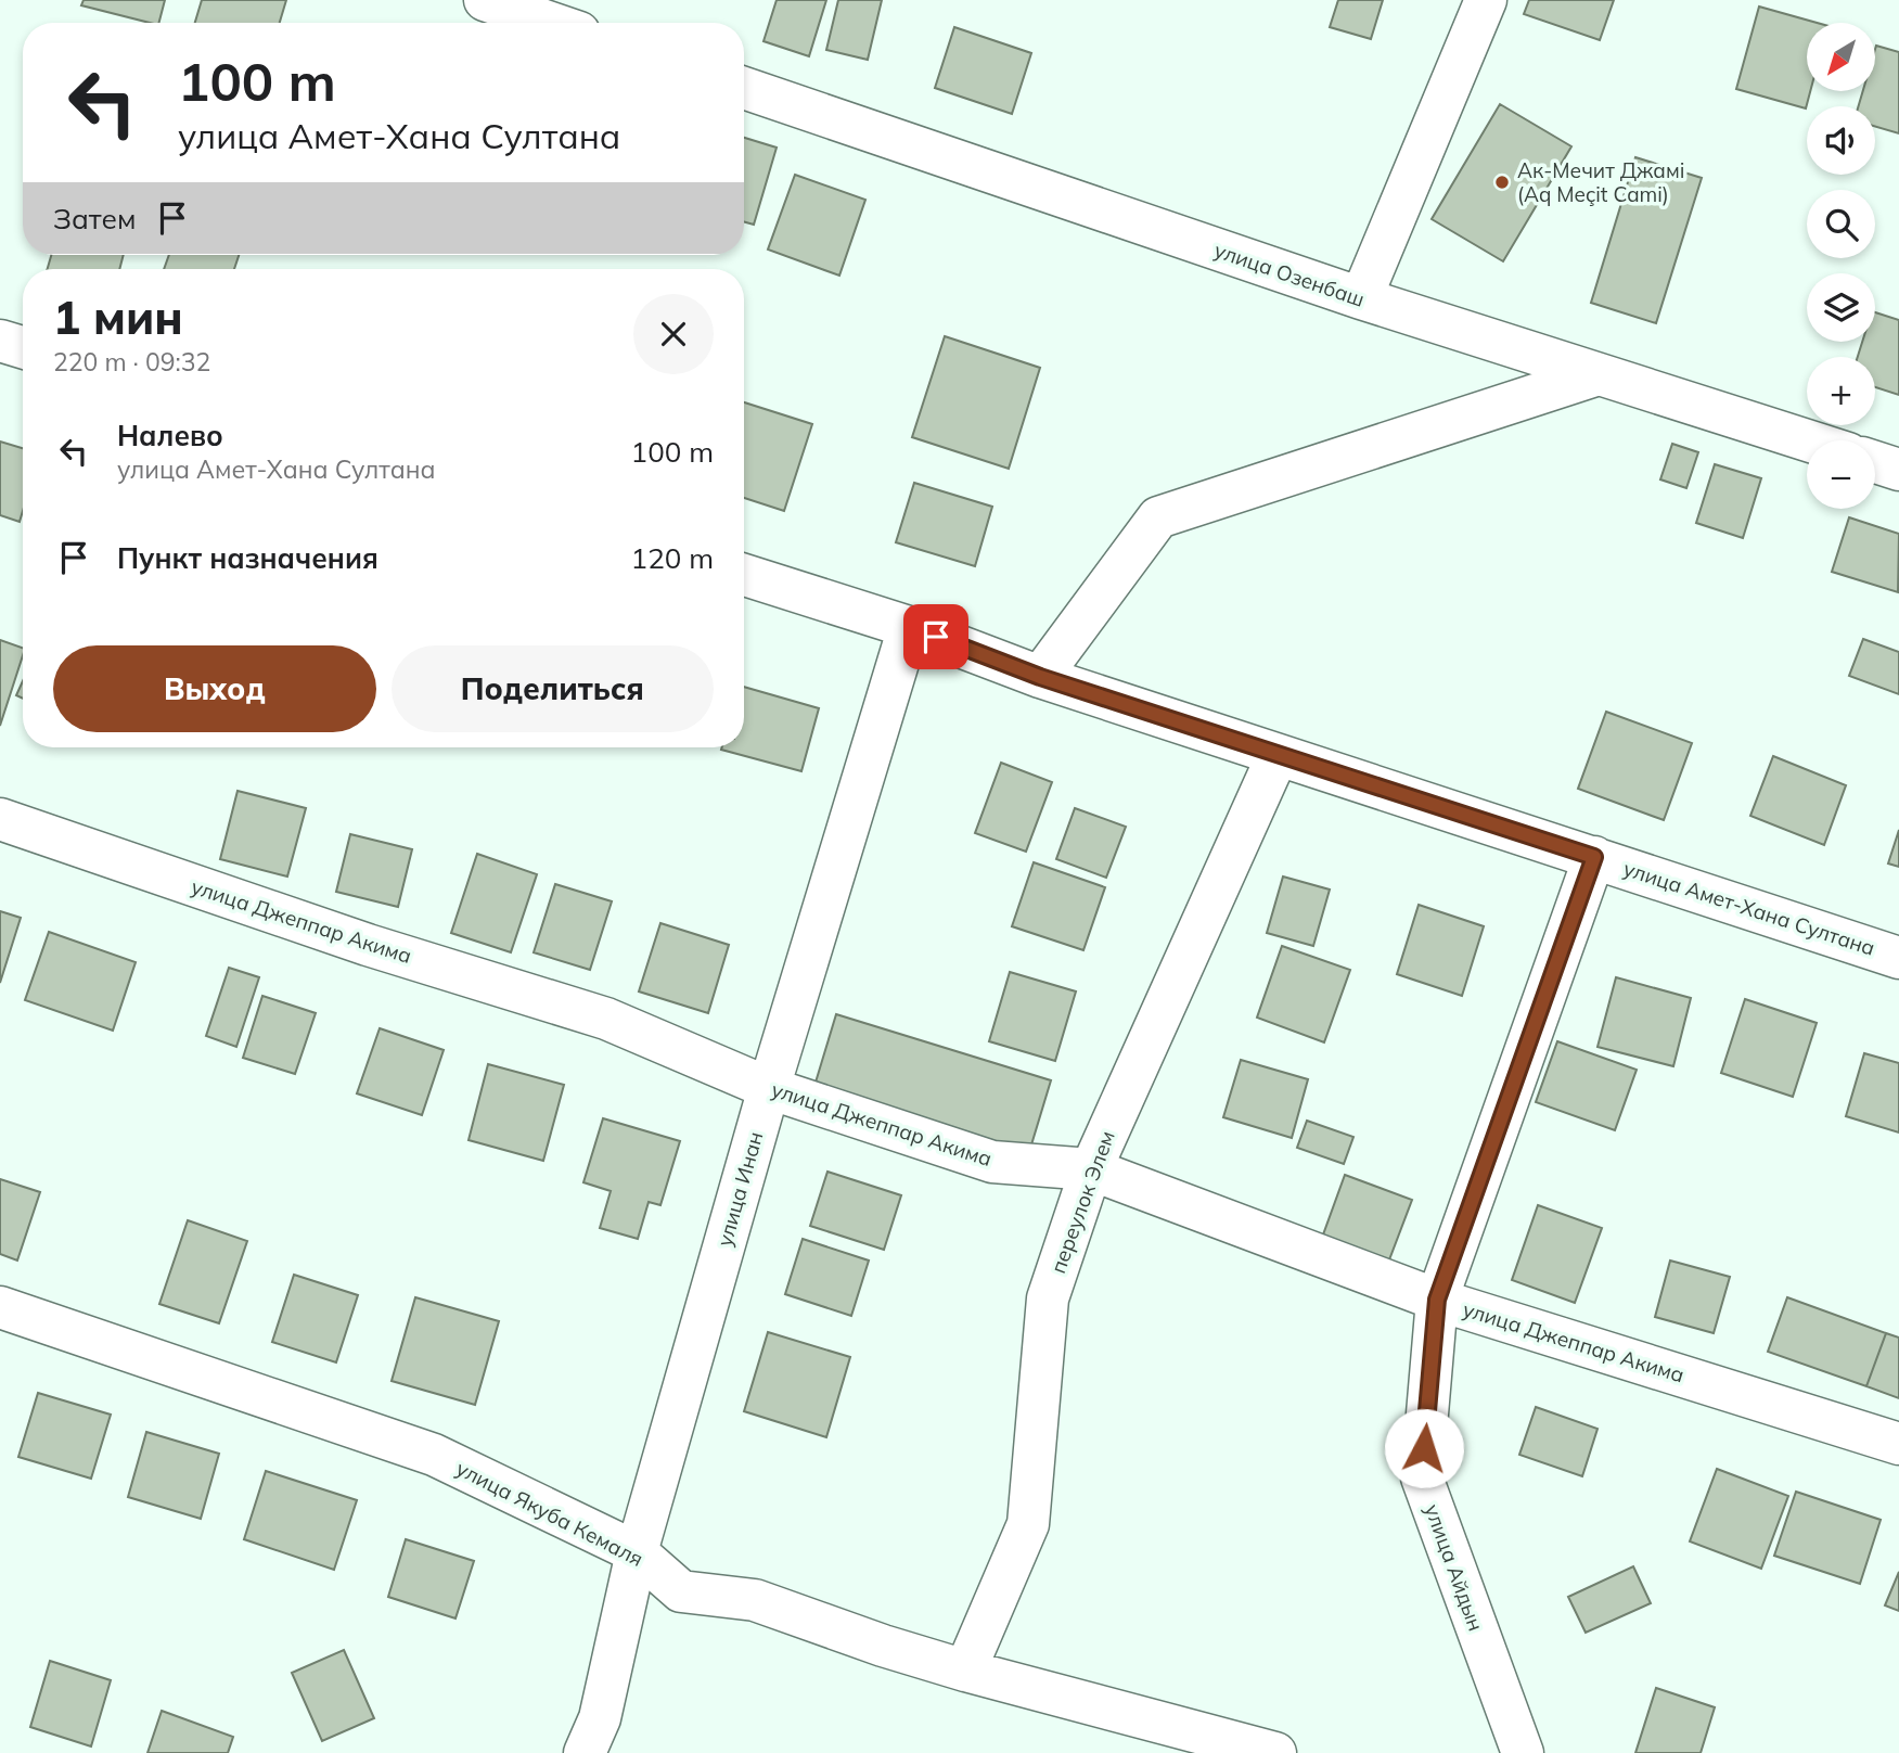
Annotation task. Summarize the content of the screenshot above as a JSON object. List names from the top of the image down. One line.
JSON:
{"streets":{"street":["улица Озенбаш","улица Амет-Хана Султана","улица Джеппар Акима","улица Инан","переулок Элем","улица Якуба Кемаля","улица Айдын"]},"crossings":[["улица Амет-Хана Султана","улица Инан"],["улица Амет-Хана Султана","переулок Элем"],["улица Амет-Хана Султана","улица Айдын"],["улица Джеппар Акима","улица Инан"],["улица Джеппар Акима","переулок Элем"],["улица Джеппар Акима","улица Айдын"],["улица Инан","улица Якуба Кемаля"],["переулок Элем","улица Якуба Кемаля"]],"places":["Ак-Мечит Джамі (Aq Meçit Cami)"],"north":"bottom left","page":{"map_buttons":["+","−"],"turn":["100 m","улица Амет-Хана Султана"],"then":"Затем","heading":["1 мин","220 m · 09:32"],"list":[{"name":"Налево","note":"улица Амет-Хана Султана","value":"100 m"},{"name":"Пункт назначения","value":"120 m"}],"buttons":["Выход","Поделиться"]}}
